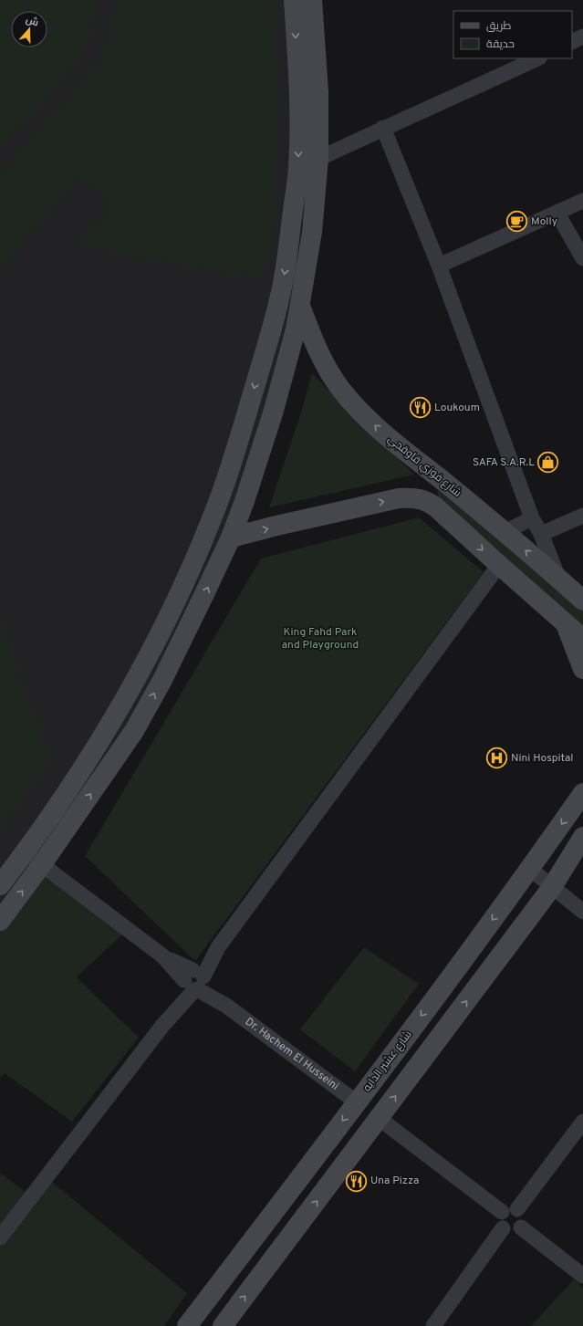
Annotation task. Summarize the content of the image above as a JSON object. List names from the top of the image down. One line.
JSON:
{"streets":{"street":["شارع فوزي قاوقجي","Dr. Hachem El Husseini","شارع عشير الدايه"]},"crossings":[["Dr. Hachem El Husseini","شارع عشير الدايه"]],"parks":["King Fahd Park and Playground"],"places":{"cafe":["Molly"],"restaurant":["Loukoum","Una Pizza"],"shop":["SAFA S.A.R.L"],"hospital":["Nini Hospital"]},"legend":["طريق","حديقة"],"north":"top"}
